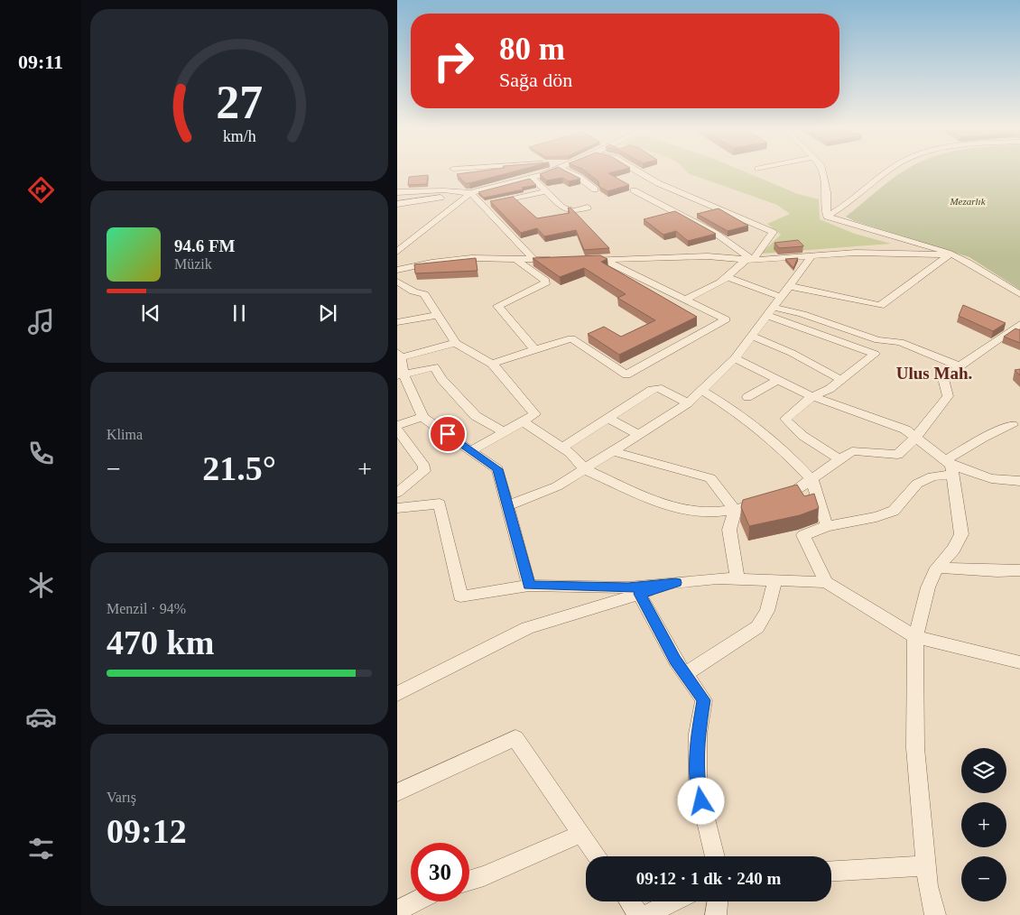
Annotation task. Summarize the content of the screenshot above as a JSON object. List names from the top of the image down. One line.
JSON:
{"districts":["Ulus Mah."],"parks":["Mezarlık"],"page":{"tabs":"09:11","turn":["80 m","Sağa dön"],"song":["94.6 FM","Müzik"],"tile":["Klima",["Menzil · 94%","470 km"],["Varış","09:12"]],"heat":["−","21.5°","+"],"map_buttons":["+","−"],"limit":"30","trip":"09:12 · 1 dk · 240 m","gauge":["27","km/h"]}}
